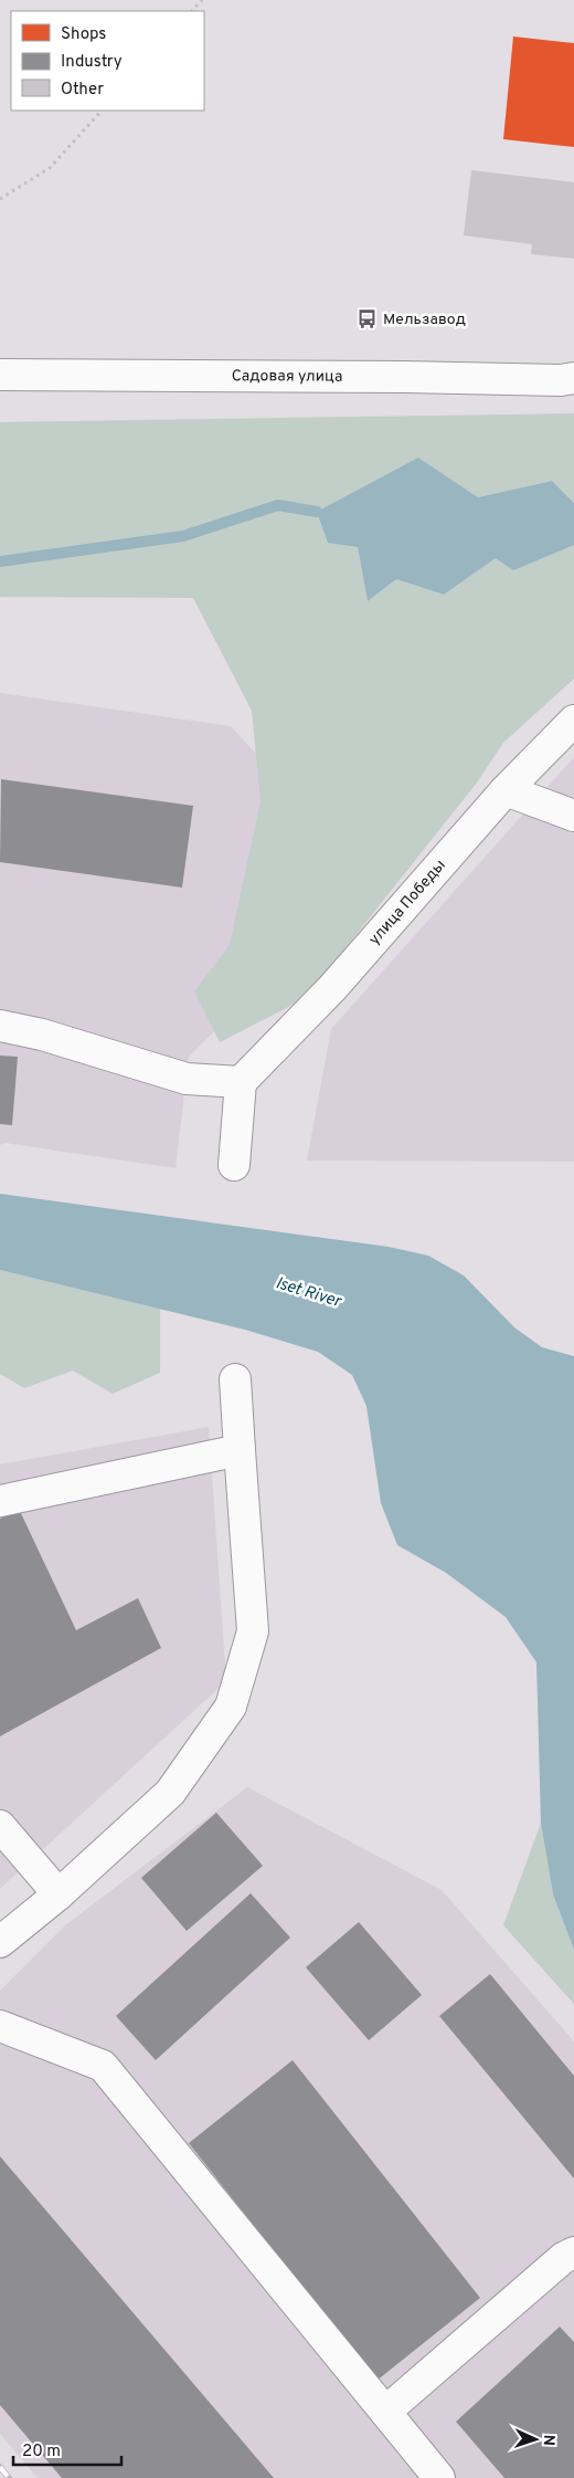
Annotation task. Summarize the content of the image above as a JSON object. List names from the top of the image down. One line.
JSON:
{"streets":{"main road":["Садовая улица","улица Победы"]},"water":["Iset River"],"places":{"bus stop":["Мельзавод"]},"legend":["Shops","Industry","Other"],"scale_bar":"20 m","north":"right"}
